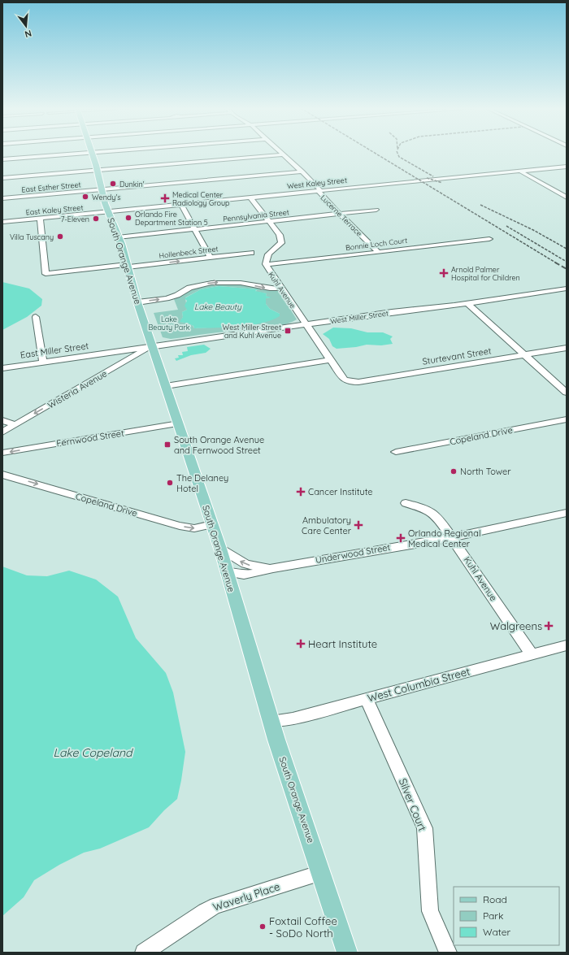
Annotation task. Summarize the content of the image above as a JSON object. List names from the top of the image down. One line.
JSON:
{"streets":{"main road":["South Orange Avenue"],"street":["West Kaley Street","East Esther Street","East Kaley Street","Pennsylvania Street","Lucerne Terrace","Bonnie Loch Court","Hollenbeck Street","Kuhl Avenue","West Miller Street","East Miller Street","Sturtevant Street","Wisteria Avenue","Copeland Drive","Fernwood Street","Underwood Street","West Columbia Street","Silver Court","Waverly Place"]},"crossings":[["West Kaley Street","East Kaley Street"],["West Kaley Street","Lucerne Terrace"],["West Kaley Street","South Orange Avenue"],["West Kaley Street","Kuhl Avenue"],["East Esther Street","Lucerne Terrace"],["East Esther Street","South Orange Avenue"],["East Kaley Street","Hollenbeck Street"],["East Kaley Street","South Orange Avenue"],["Pennsylvania Street","Lucerne Terrace"],["Pennsylvania Street","South Orange Avenue"],["Pennsylvania Street","Kuhl Avenue"],["Lucerne Terrace","Bonnie Loch Court"],["Bonnie Loch Court","Kuhl Avenue"],["Hollenbeck Street","South Orange Avenue"],["South Orange Avenue","West Miller Street"],["South Orange Avenue","East Miller Street"],["South Orange Avenue","Wisteria Avenue"],["South Orange Avenue","Copeland Drive"],["South Orange Avenue","Fernwood Street"],["South Orange Avenue","Underwood Street"],["South Orange Avenue","West Columbia Street"],["South Orange Avenue","Waverly Place"],["Kuhl Avenue","West Miller Street"],["Kuhl Avenue","Sturtevant Street"],["Kuhl Avenue","Underwood Street"],["Kuhl Avenue","West Columbia Street"],["West Miller Street","East Miller Street"],["West Miller Street","Wisteria Avenue"],["East Miller Street","Wisteria Avenue"],["West Columbia Street","Silver Court"]],"one_way":["Wisteria Avenue","Copeland Drive","Fernwood Street"],"water":["Lake Beauty","Lake Copeland"],"parks":["Lake Beauty Park"],"places":{"other":["Dunkin'","Wendy's","Orlando Fire Department Station 5","7-Eleven","Villa Tuscany","North Tower","The Delaney Hotel","Foxtail Coffee - SoDo North"],"health":["Medical Center Radiology Group","Arnold Palmer Hospital for Children","Cancer Institute","Ambulatory Care Center","Orlando Regional Medical Center","Walgreens","Heart Institute"],"transit":["West Miller Street and Kuhl Avenue","South Orange Avenue and Fernwood Street"]},"legend":["Road","Park","Water"],"north":"bottom"}
